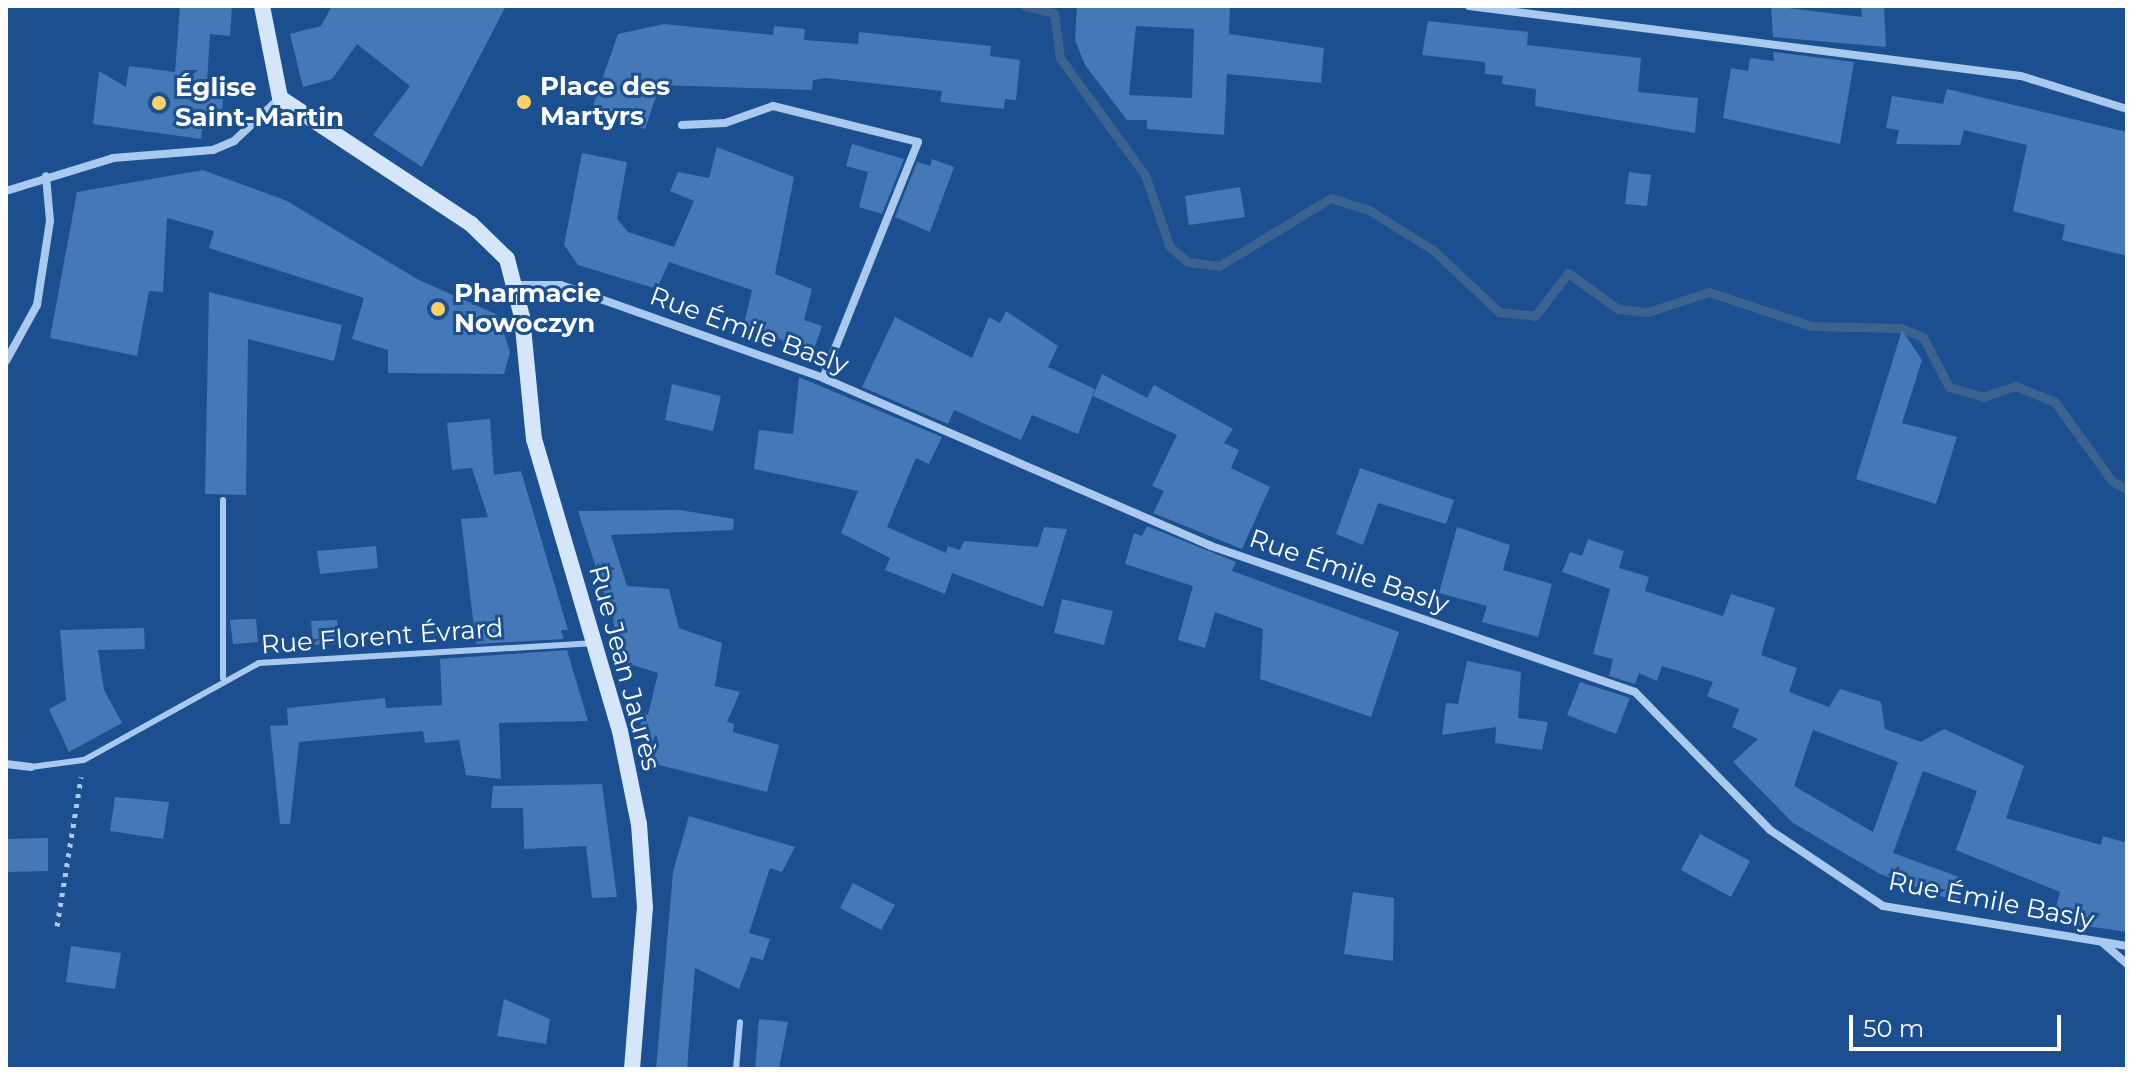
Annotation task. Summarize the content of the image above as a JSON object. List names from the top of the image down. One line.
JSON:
{"streets":{"main road":["Rue Jean Jaurès"],"street":["Rue Émile Basly","Rue Florent Évrard"]},"crossings":[["Rue Émile Basly","Rue Jean Jaurès"],["Rue Florent Évrard","Rue Jean Jaurès"]],"places":["Place des Martyrs","Église Saint-Martin","Pharmacie Nowoczyn"],"scale_bar":"50 m"}
